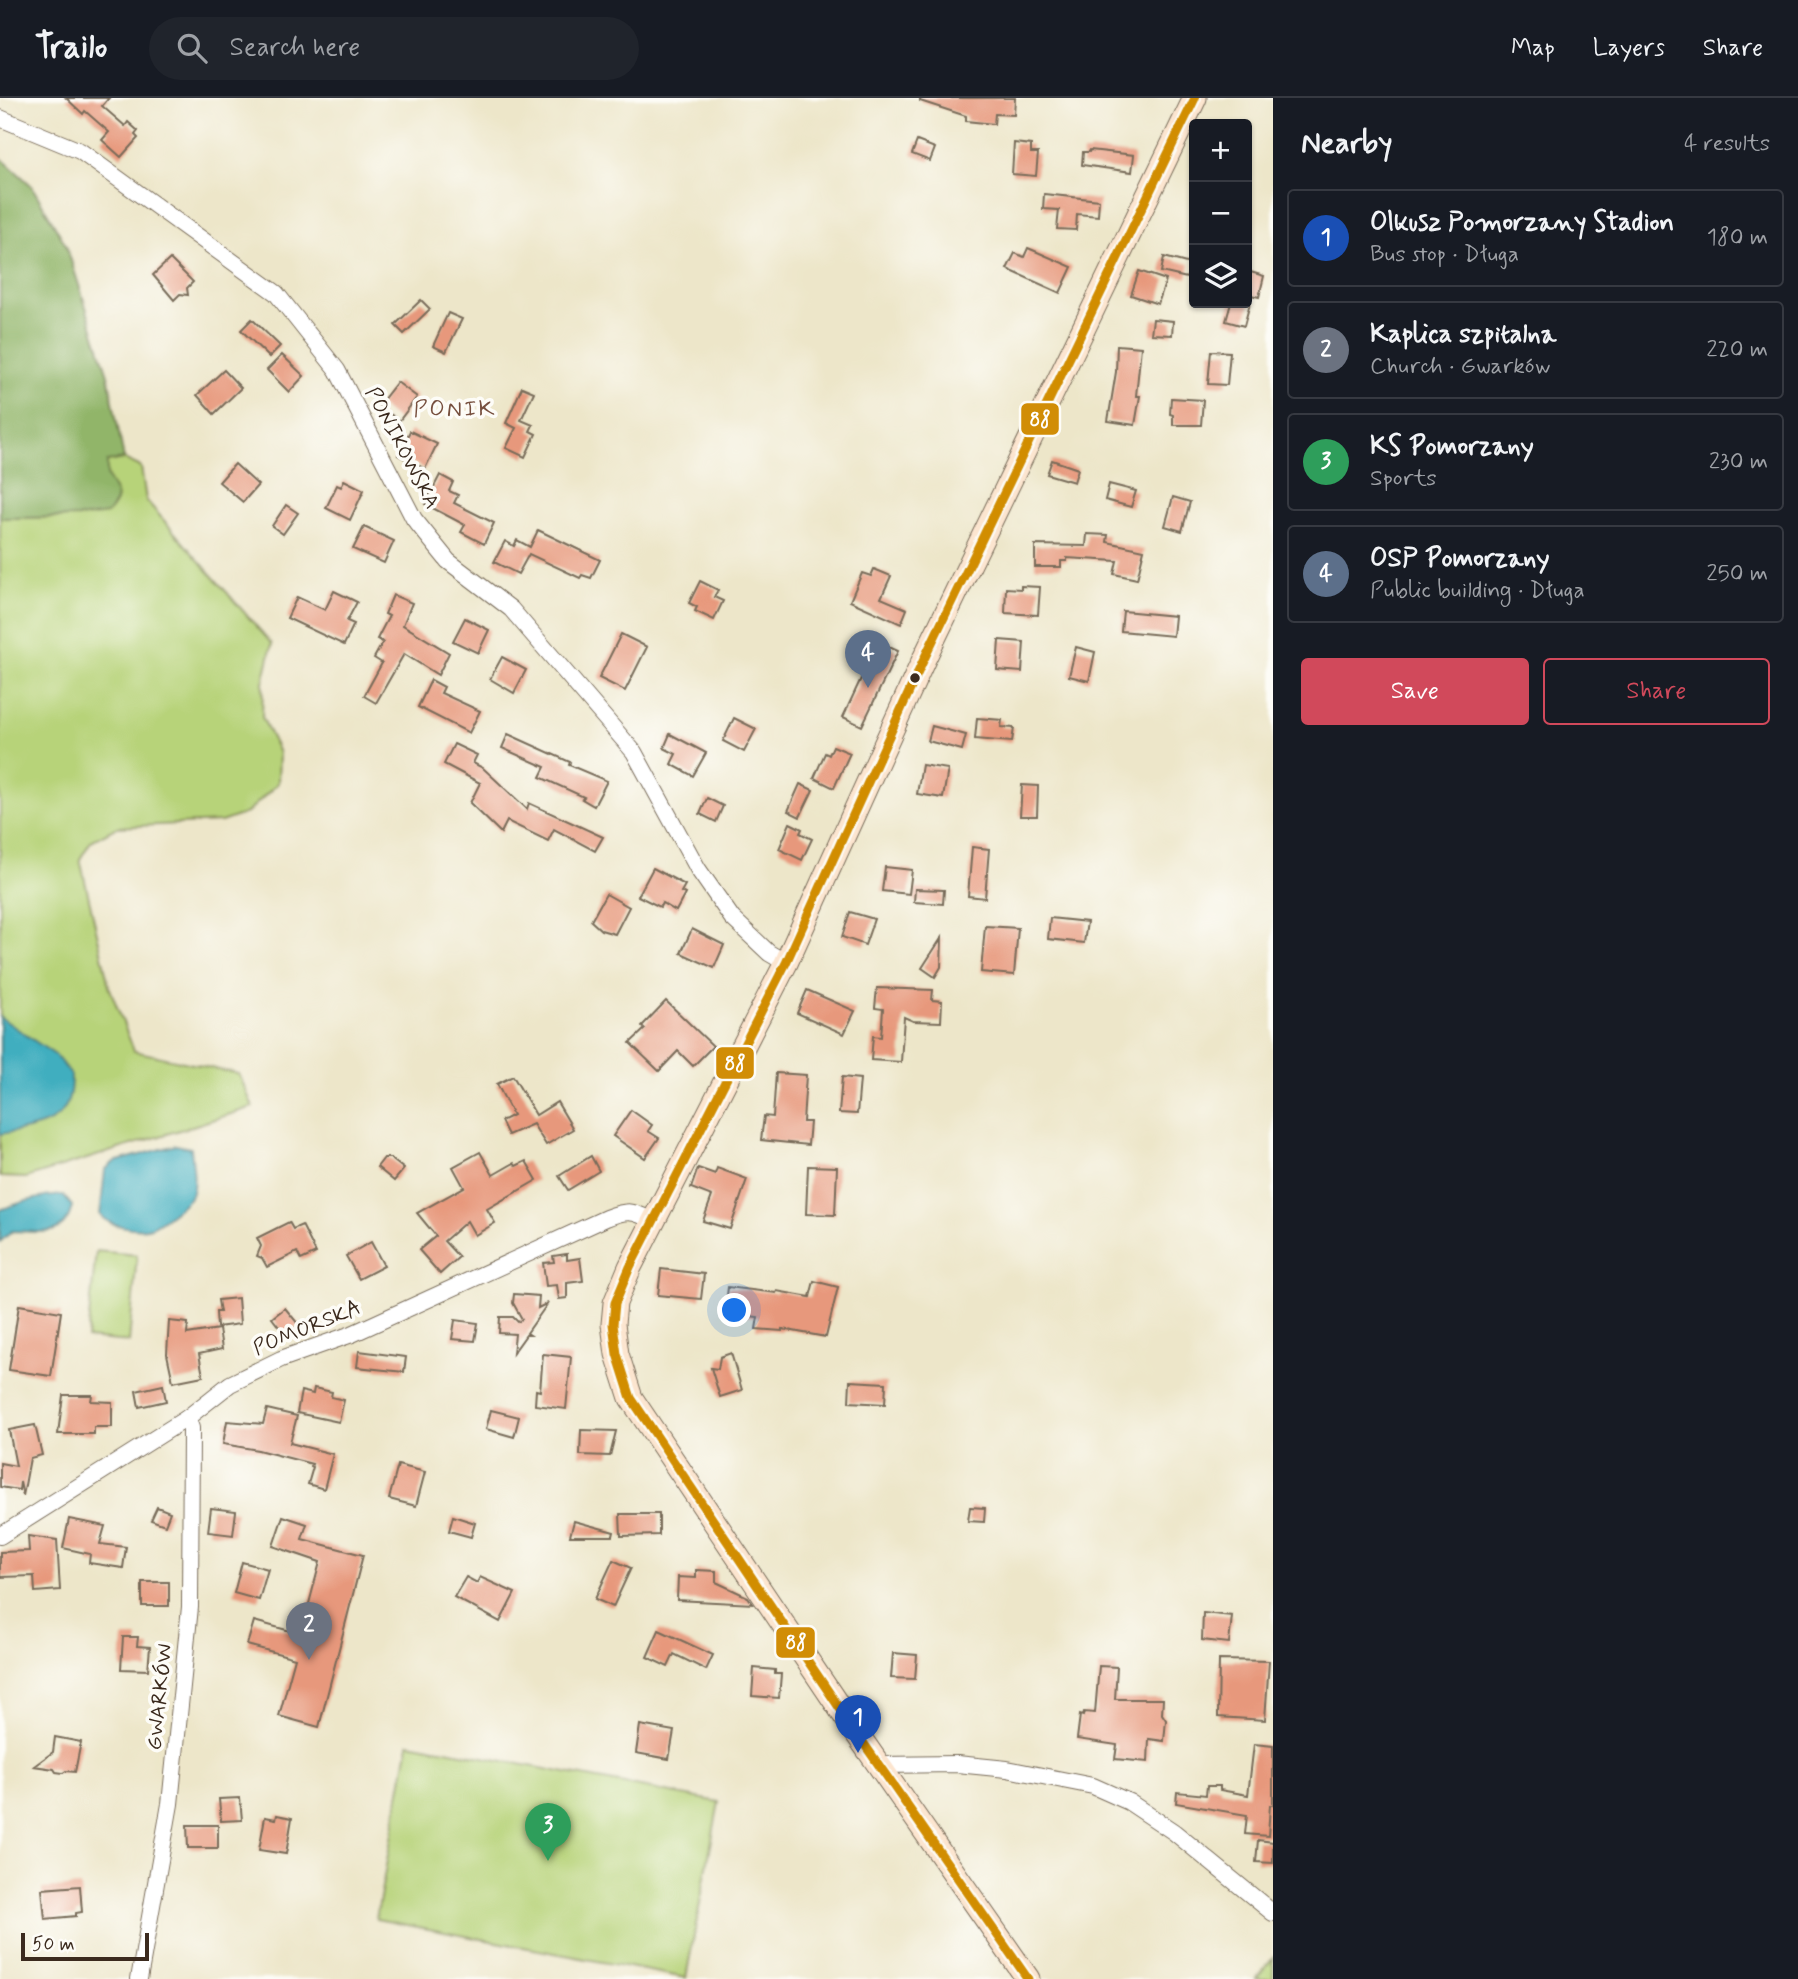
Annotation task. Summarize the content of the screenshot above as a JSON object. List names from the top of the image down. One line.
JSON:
{"streets":{"street":["PONIKOWSKA","POMORSKA","GWARKÓW"]},"crossings":[["POMORSKA","GWARKÓW"]],"districts":["PONIK"],"lines":["transit line 88"],"scale_bar":"50 m","page":{"header":"Trailo","search":"Search here","nav":["Map","Layers","Share"],"heading":["Nearby","4 results"],"map_buttons":["+","−"],"list":[{"mark":"1","name":"Olkusz Pomorzany Stadion","note":"Bus stop · Długa","value":"180 m"},{"mark":"2","name":"Kaplica szpitalna","note":"Church · Gwarków","value":"220 m"},{"mark":"3","name":"KS Pomorzany","note":"Sports","value":"230 m"},{"mark":"4","name":"OSP Pomorzany","note":"Public building · Długa","value":"250 m"}],"pins":["4","2","1","3"],"buttons":["Save","Share"],"scale":"50 m"}}
